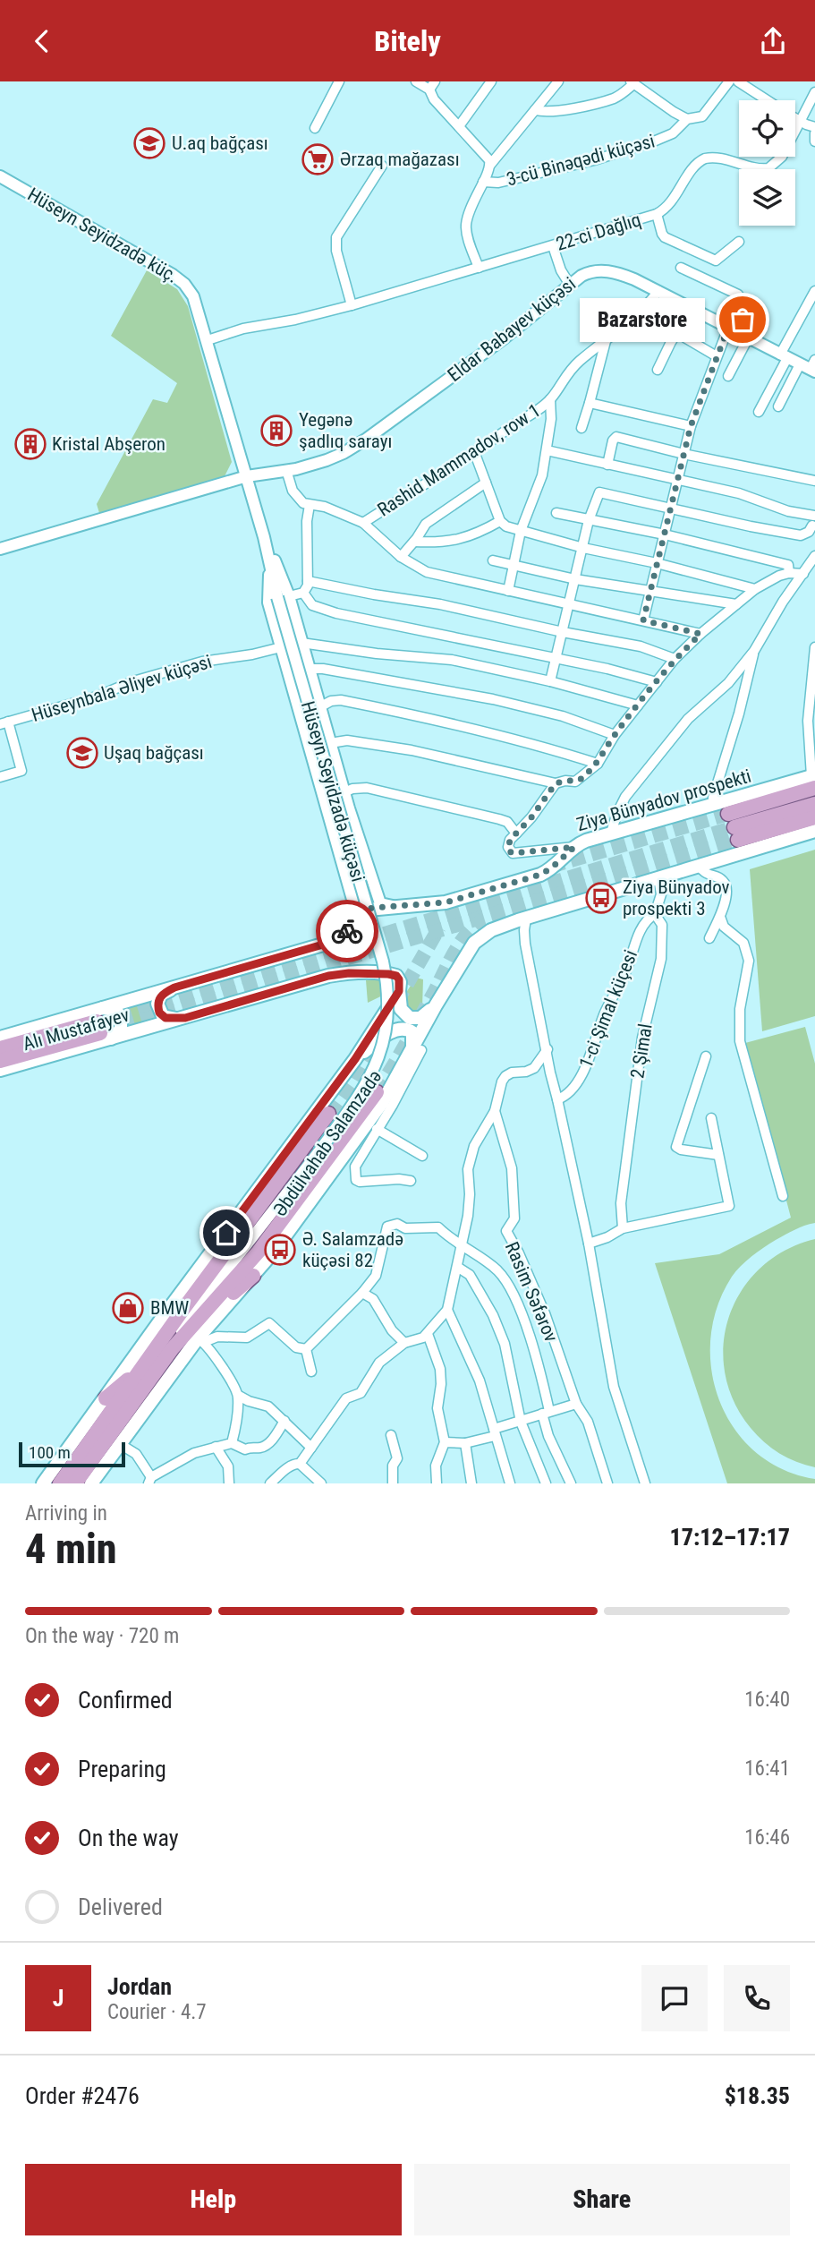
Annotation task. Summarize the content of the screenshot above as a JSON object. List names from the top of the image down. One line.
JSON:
{"streets":{"main road":["Ziya Bünyadov prospekti","Alı Mustafayev","Əbdülvahab Salamzadə"],"street":["3-cü Binəqədi küçəsi","22-ci Dağlıq","Hüseyn Seyidzadə küç.","Eldar Babayev küçəsi","Rashid Mammadov, row 1","Hüseynbala Əliyev küçəsi","Hüseyn Seyidzadə küçəsi","1-ci Şimal küçesi","2 Şimal","Rasim Səfərov"]},"crossings":[["22-ci Dağlıq","Hüseyn Seyidzadə küç."],["Eldar Babayev küçəsi","Rashid Mammadov, row 1"],["Ziya Bünyadov prospekti","Alı Mustafayev"],["1-ci Şimal küçesi","2 Şimal"]],"places":{"school or university":["U.aq bağçası","Uşaq bağçası"],"supermarket":["Ərzaq mağazası"],"other":["Bazarstore"],"building":["Yegənə şadlıq sarayı","Kristal Abşeron"],"bus stop":["Ziya Bünyadov prospekti 3","Ə. Salamzadə küçəsi 82"],"shop":["BMW"]},"scale_bar":"100 m","page":{"header":"Bitely","bubble":"Bazarstore","scale":"100 m","heading":["4 min","Arriving in","17:12–17:17"],"panel":["Jordan","Courier · 4.7","Order #2476","$18.35"],"bar":"On the way · 720 m","list":[["Confirmed","16:40"],["Preparing","16:41"],["On the way","16:46"],"Delivered"],"round":"J","buttons":["Help","Share"]}}
